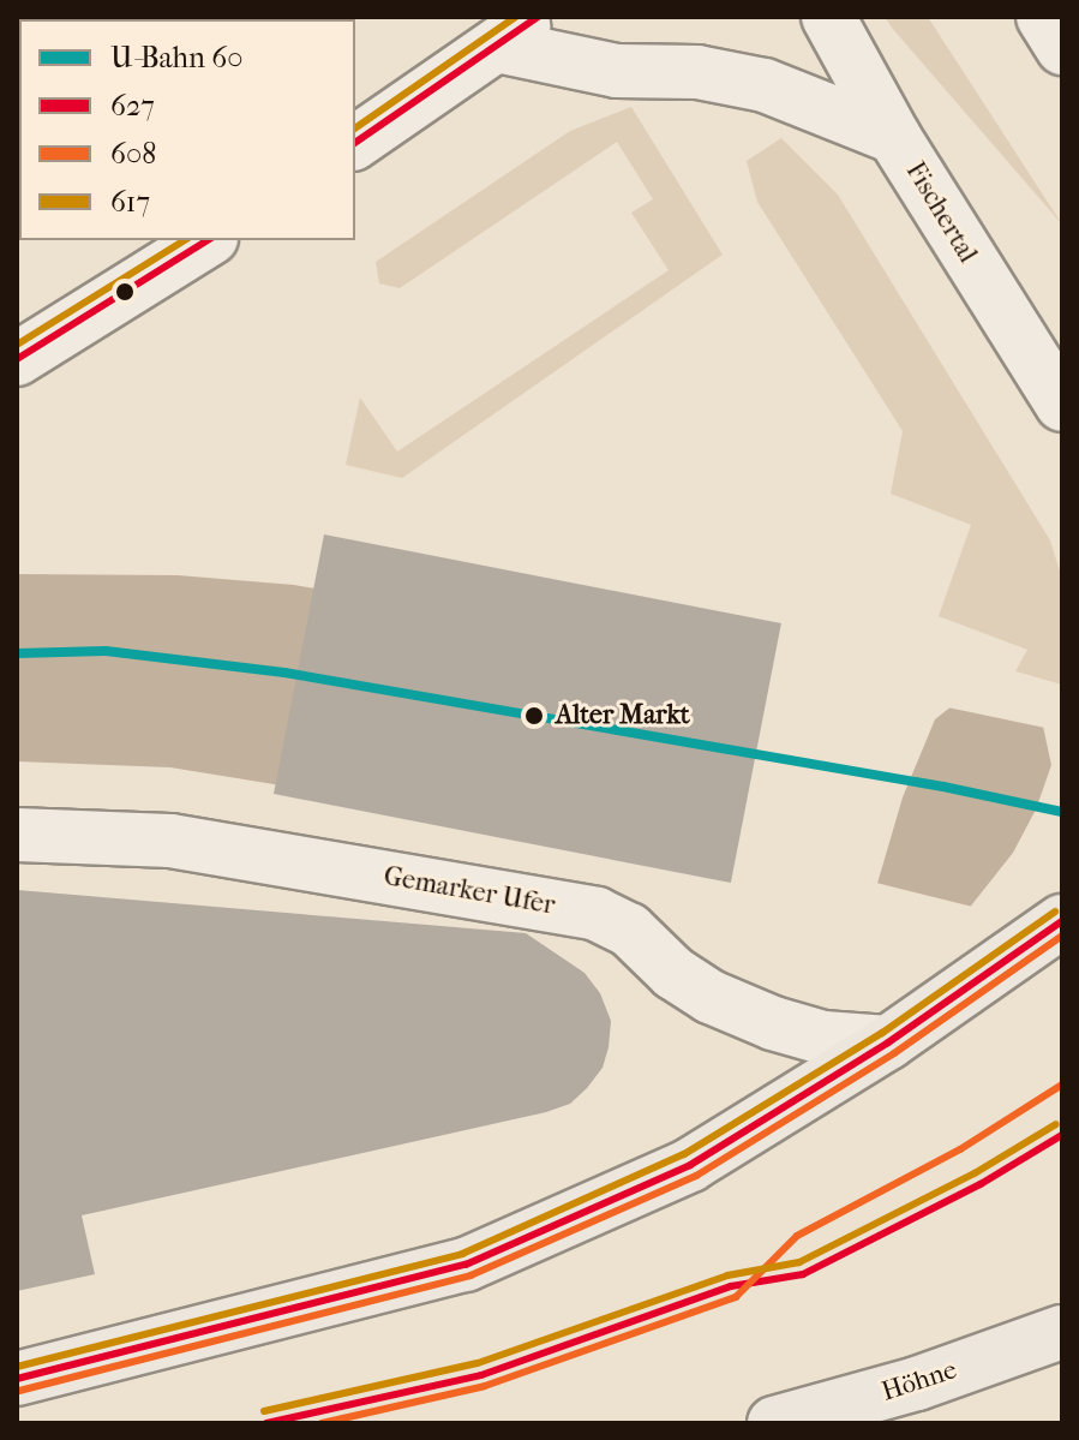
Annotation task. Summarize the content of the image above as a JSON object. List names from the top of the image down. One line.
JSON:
{"streets":{"main road":["Fischertal","Gemarker Ufer","Höhne"]},"places":["Alter Markt"],"lines":["transit line 627","transit line 617","metro line 60","transit line 608"],"legend":["U-Bahn 60","627","608","617"]}
